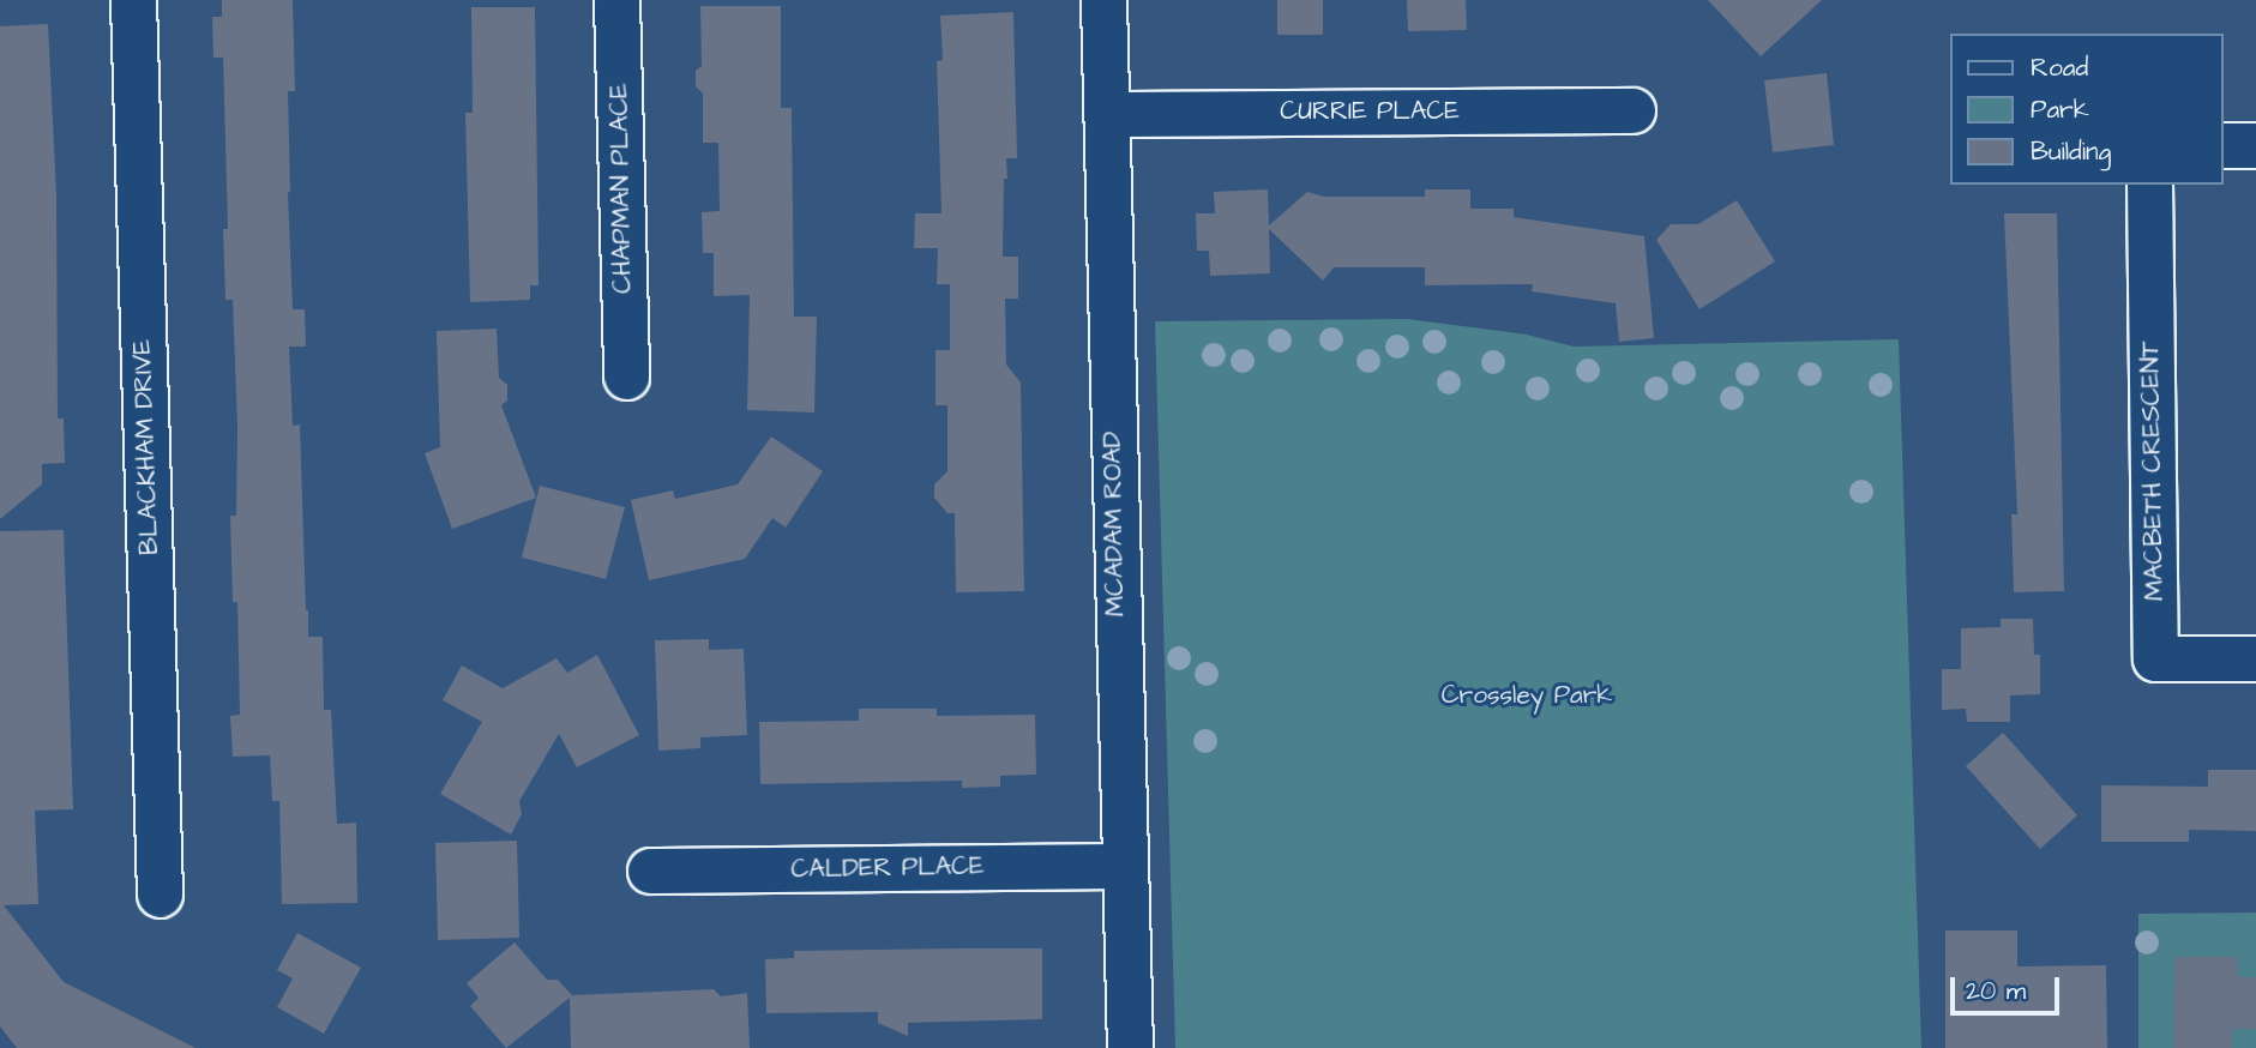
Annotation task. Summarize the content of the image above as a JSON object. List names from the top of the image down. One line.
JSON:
{"streets":{"street":["CURRIE PLACE","CHAPMAN PLACE","BLACKHAM DRIVE","MACBETH CRESCENT","MCADAM ROAD","CALDER PLACE"]},"crossings":[["CURRIE PLACE","MCADAM ROAD"],["MCADAM ROAD","CALDER PLACE"]],"parks":["Crossley Park"],"legend":["Road","Park","Building"],"scale_bar":"20 m"}
